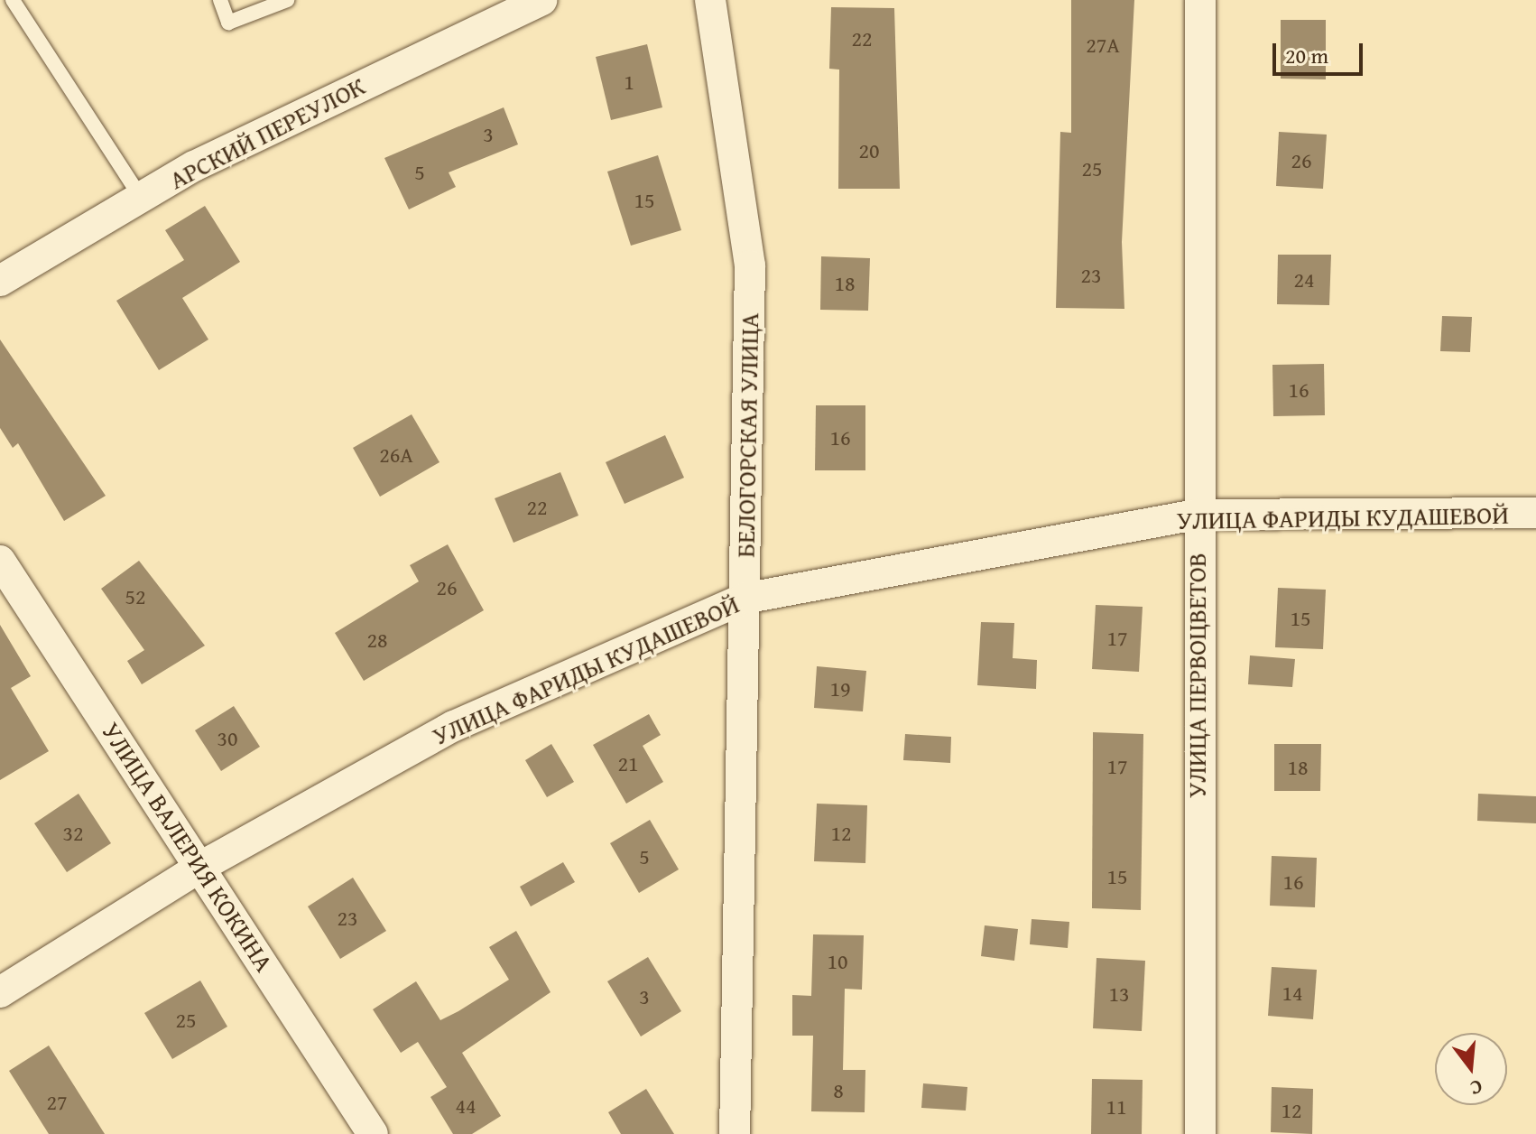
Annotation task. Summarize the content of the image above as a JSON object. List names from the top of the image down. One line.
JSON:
{"streets":{"street":["АРСКИЙ ПЕРЕУЛОК","БЕЛОГОРСКАЯ УЛИЦА","УЛИЦА ФАРИДЫ КУДАШЕВОЙ","УЛИЦА ПЕРВОЦВЕТОВ","УЛИЦА ВАЛЕРИЯ КОКИНА"]},"crossings":[["БЕЛОГОРСКАЯ УЛИЦА","УЛИЦА ФАРИДЫ КУДАШЕВОЙ"],["УЛИЦА ФАРИДЫ КУДАШЕВОЙ","УЛИЦА ПЕРВОЦВЕТОВ"],["УЛИЦА ФАРИДЫ КУДАШЕВОЙ","УЛИЦА ВАЛЕРИЯ КОКИНА"]],"house_numbers":["22","27А","1","3","20","26","25","5","15","23","24","18","16","16","26А","22","26","52","15","17","28","19","30","21","17","18","32","12","5","15","16","23","10","14","13","3","25","8","27","44","11","12"],"scale_bar":"20 m","north":"bottom"}
